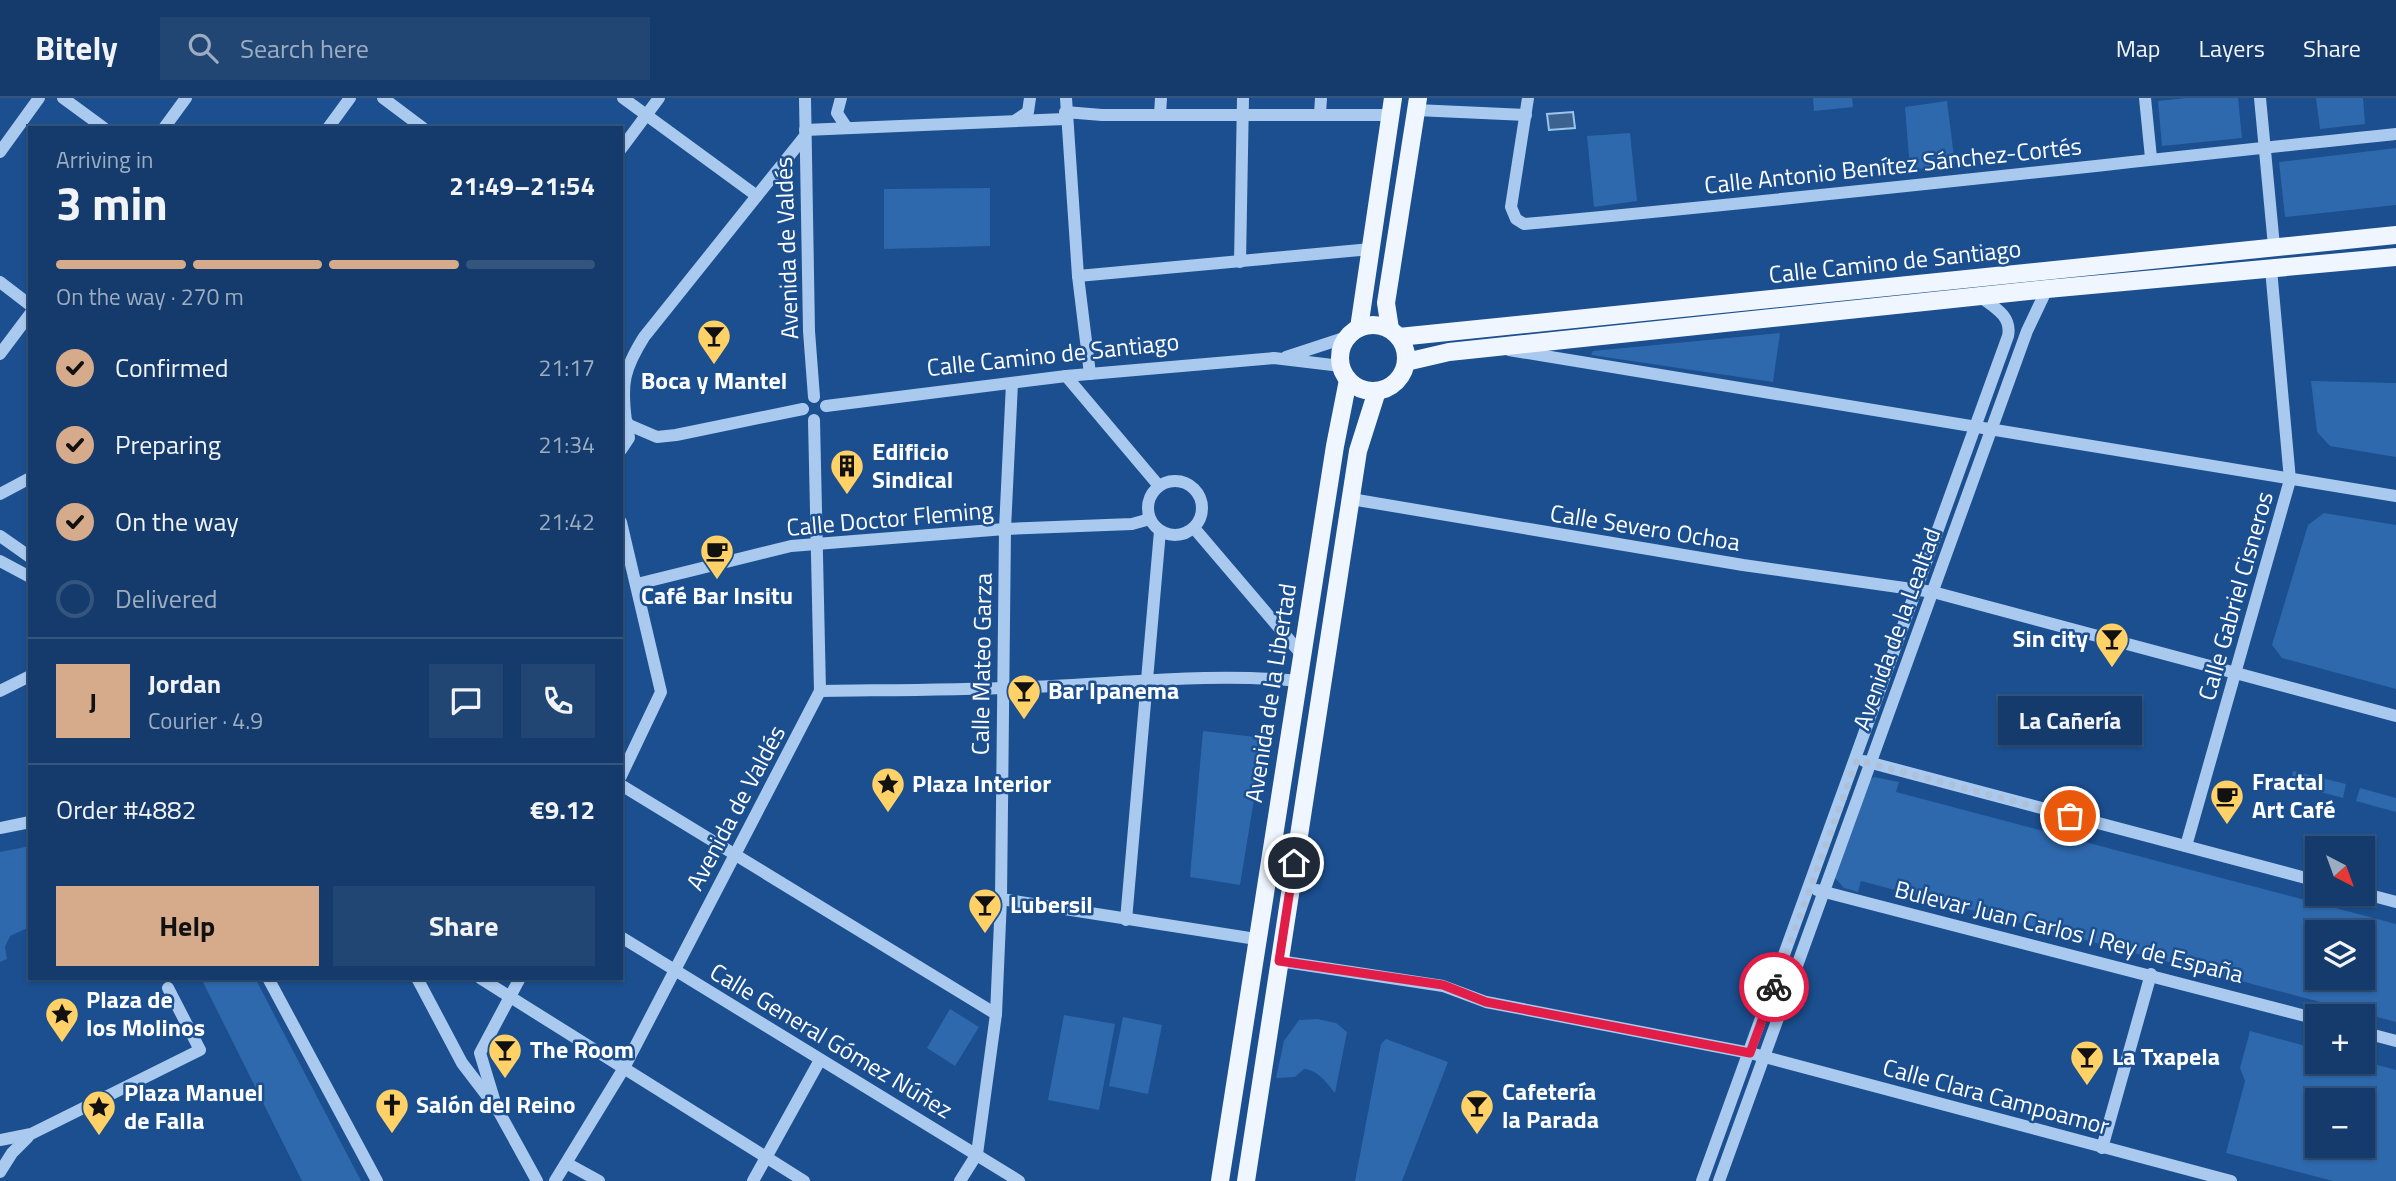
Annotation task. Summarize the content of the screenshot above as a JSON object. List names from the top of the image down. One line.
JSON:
{"streets":{"main road":["Calle Camino de Santiago","Avenida de la Libertad"],"street":["Calle Antonio Benítez Sánchez-Cortés","Avenida de Valdés","Calle Doctor Fleming","Calle Severo Ochoa","Calle Gabriel Cisneros","Avenida de la Lealtad","Calle Mateo Garza","Bulevar Juan Carlos I Rey de España","Calle General Gómez Núñez","Calle Clara Campoamor"]},"crossings":[["Avenida de Valdés","Calle Camino de Santiago"],["Avenida de Valdés","Calle Doctor Fleming"],["Avenida de Valdés","Calle General Gómez Núñez"],["Calle Camino de Santiago","Calle Gabriel Cisneros"],["Calle Camino de Santiago","Avenida de la Lealtad"],["Calle Camino de Santiago","Calle Mateo Garza"],["Calle Camino de Santiago","Avenida de la Libertad"],["Calle Doctor Fleming","Calle Mateo Garza"],["Calle Severo Ochoa","Calle Gabriel Cisneros"],["Calle Severo Ochoa","Avenida de la Lealtad"],["Calle Severo Ochoa","Avenida de la Libertad"],["Avenida de la Lealtad","Bulevar Juan Carlos I Rey de España"],["Avenida de la Lealtad","Calle Clara Campoamor"],["Calle Mateo Garza","Calle General Gómez Núñez"]],"places":{"bar":["Boca y Mantel","Sin city","Bar Ipanema","Lubersil","The Room","La Txapela","Cafetería la Parada"],"building":["Edificio Sindical"],"cafe":["Café Bar Insitu","Fractal Art Café"],"place":["Plaza Interior","Plaza de los Molinos","Plaza Manuel de Falla"],"other":["La Cañería"],"church":["Salón del Reino"]},"north":"bottom right","page":{"header":"Bitely","search":"Search here","nav":["Map","Layers","Share"],"heading":["3 min","Arriving in","21:49–21:54"],"panel":["Jordan","Courier · 4.9","Order #4882","€9.12"],"bar":"On the way · 270 m","list":[["Confirmed","21:17"],["Preparing","21:34"],["On the way","21:42"],"Delivered"],"round":"J","bubble":"La Cañería","map_buttons":["+","−"],"buttons":["Help","Share"]}}
